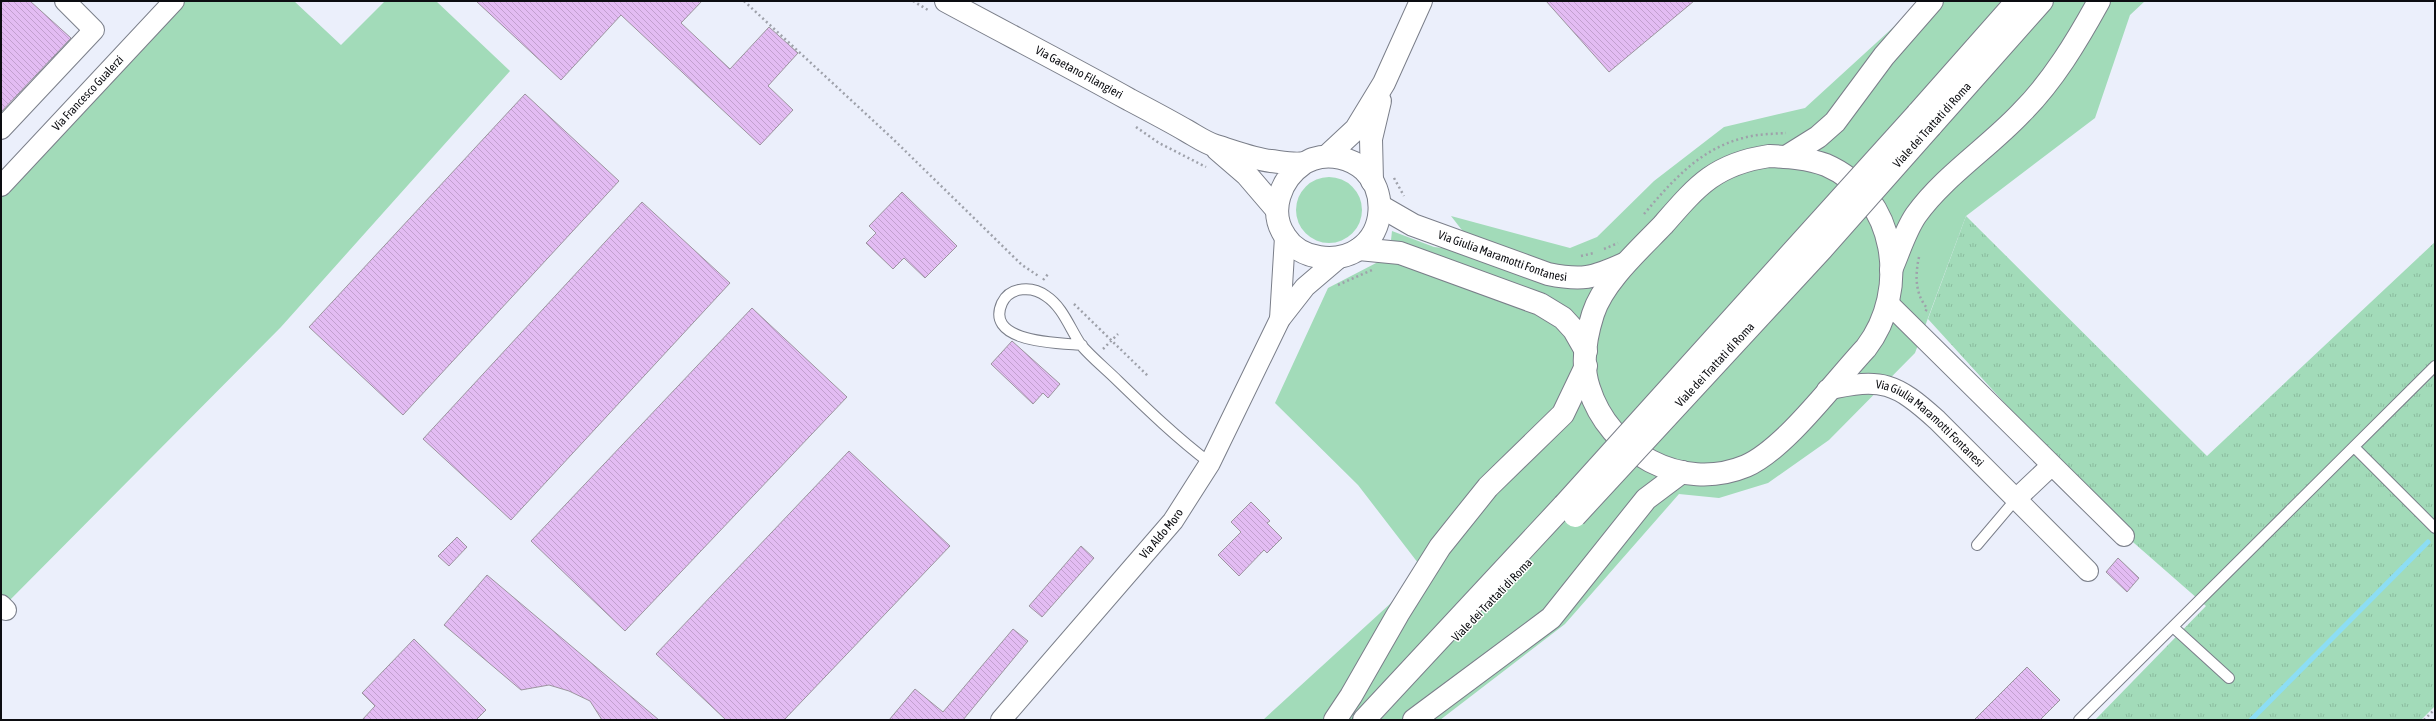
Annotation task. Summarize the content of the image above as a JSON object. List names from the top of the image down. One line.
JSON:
{"streets":{"main road":["Via Gaetano Filangieri","Viale dei Trattati di Roma","Via Giulia Maramotti Fontanesi"],"street":["Via Francesco Gualerzi","Via Aldo Moro"]},"crossings":[["Via Gaetano Filangieri","Via Giulia Maramotti Fontanesi"],["Via Gaetano Filangieri","Via Aldo Moro"],["Via Giulia Maramotti Fontanesi","Via Aldo Moro"]]}
